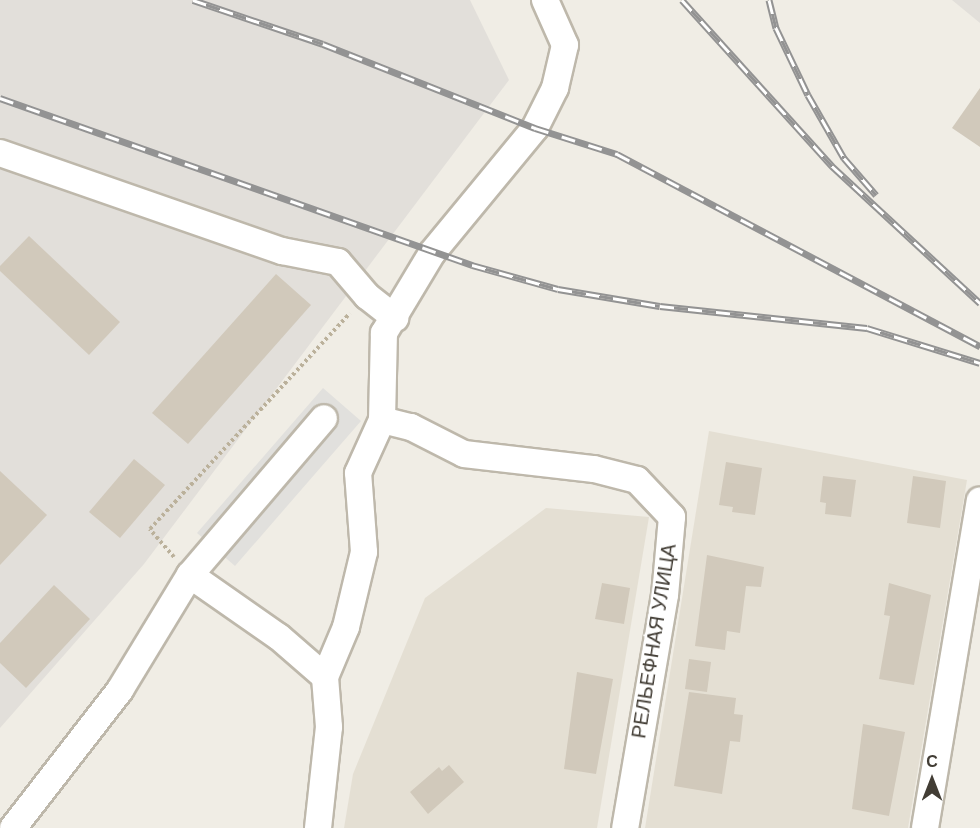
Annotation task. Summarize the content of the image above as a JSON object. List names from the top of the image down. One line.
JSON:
{"streets":{"street":["РЕЛЬЕФНАЯ УЛИЦА"]},"north":"top"}
